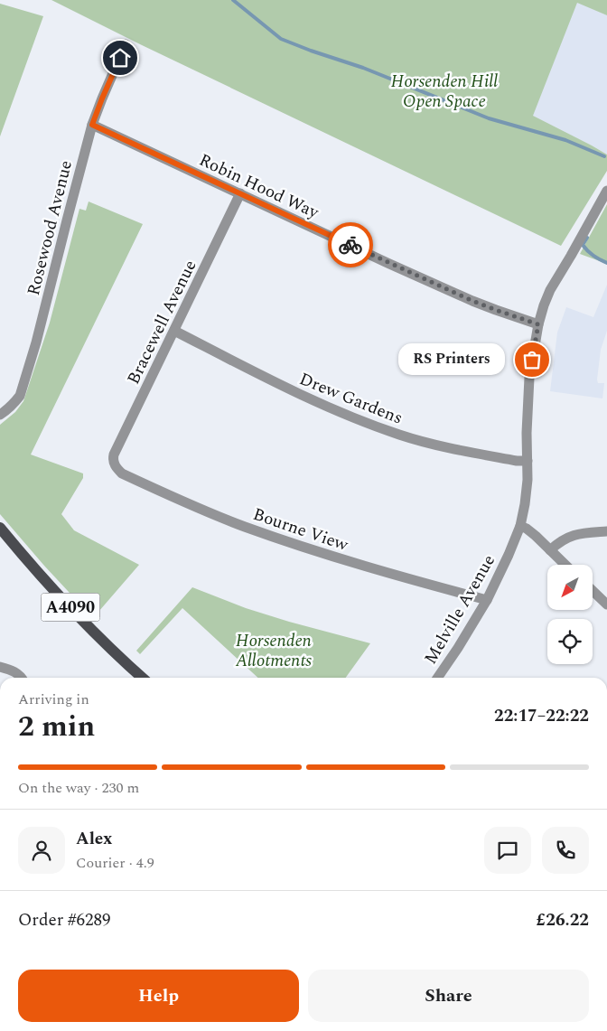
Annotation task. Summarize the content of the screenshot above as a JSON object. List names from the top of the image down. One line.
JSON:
{"streets":{"main road":["A4090"],"street":["Robin Hood Way","Rosewood Avenue","Bracewell Avenue","Drew Gardens","Bourne View","Melville Avenue"]},"crossings":[["Robin Hood Way","Rosewood Avenue"],["Robin Hood Way","Bracewell Avenue"],["Robin Hood Way","Melville Avenue"],["Bracewell Avenue","Drew Gardens"],["Bracewell Avenue","Bourne View"],["Drew Gardens","Melville Avenue"],["Bourne View","Melville Avenue"]],"parks":["Horsenden Hill Open Space","Horsenden Allotments"],"places":["RS Printers"],"north":"bottom left","page":{"bubble":"RS Printers","heading":["2 min","Arriving in","22:17–22:22"],"panel":["Alex","Courier · 4.9","Order #6289","£26.22"],"bar":"On the way · 230 m","buttons":["Help","Share"]}}
